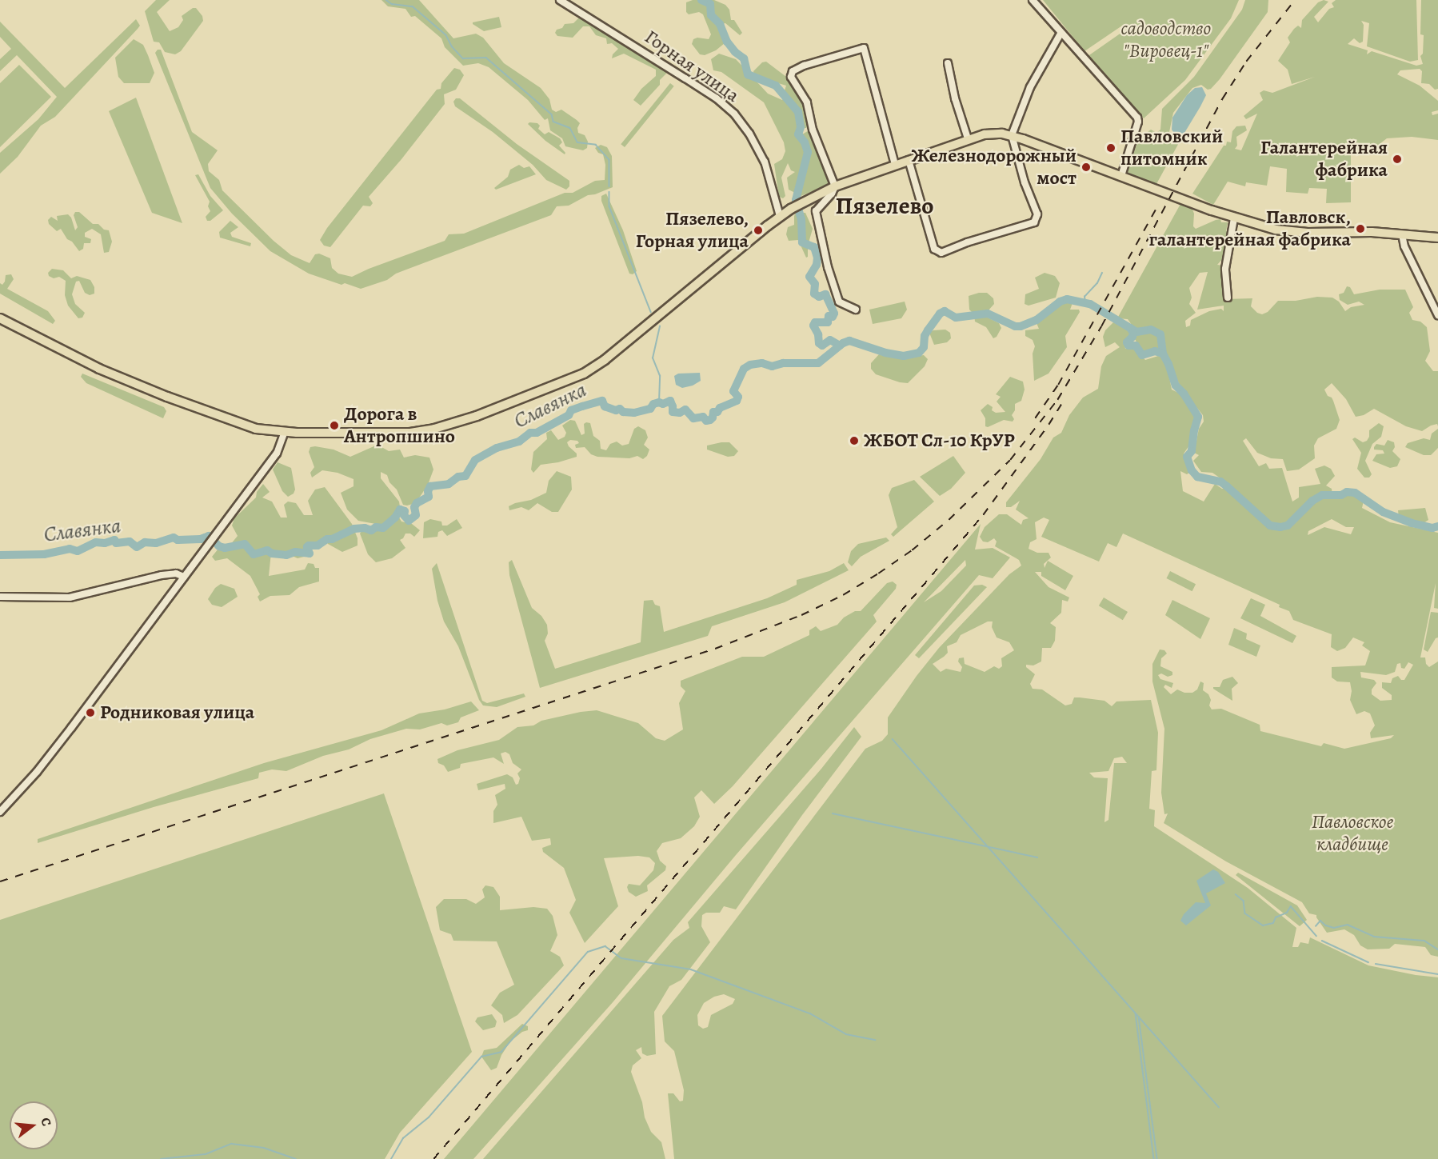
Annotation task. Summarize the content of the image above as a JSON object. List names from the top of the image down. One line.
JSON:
{"streets":{"street":["Горная улица"]},"districts":["Пязелево"],"water":["Славянка"],"parks":["садоводство \"Вировец-1\"","Павловское кладбище"],"places":["Павловский питомник","Галантерейная фабрика","Железнодорожный мост","Павловск, галантерейная фабрика","Пязелево, Горная улица","Дорога в Антропшино","ЖБОТ Сл-10 КрУР","Родниковая улица"],"north":"right"}
